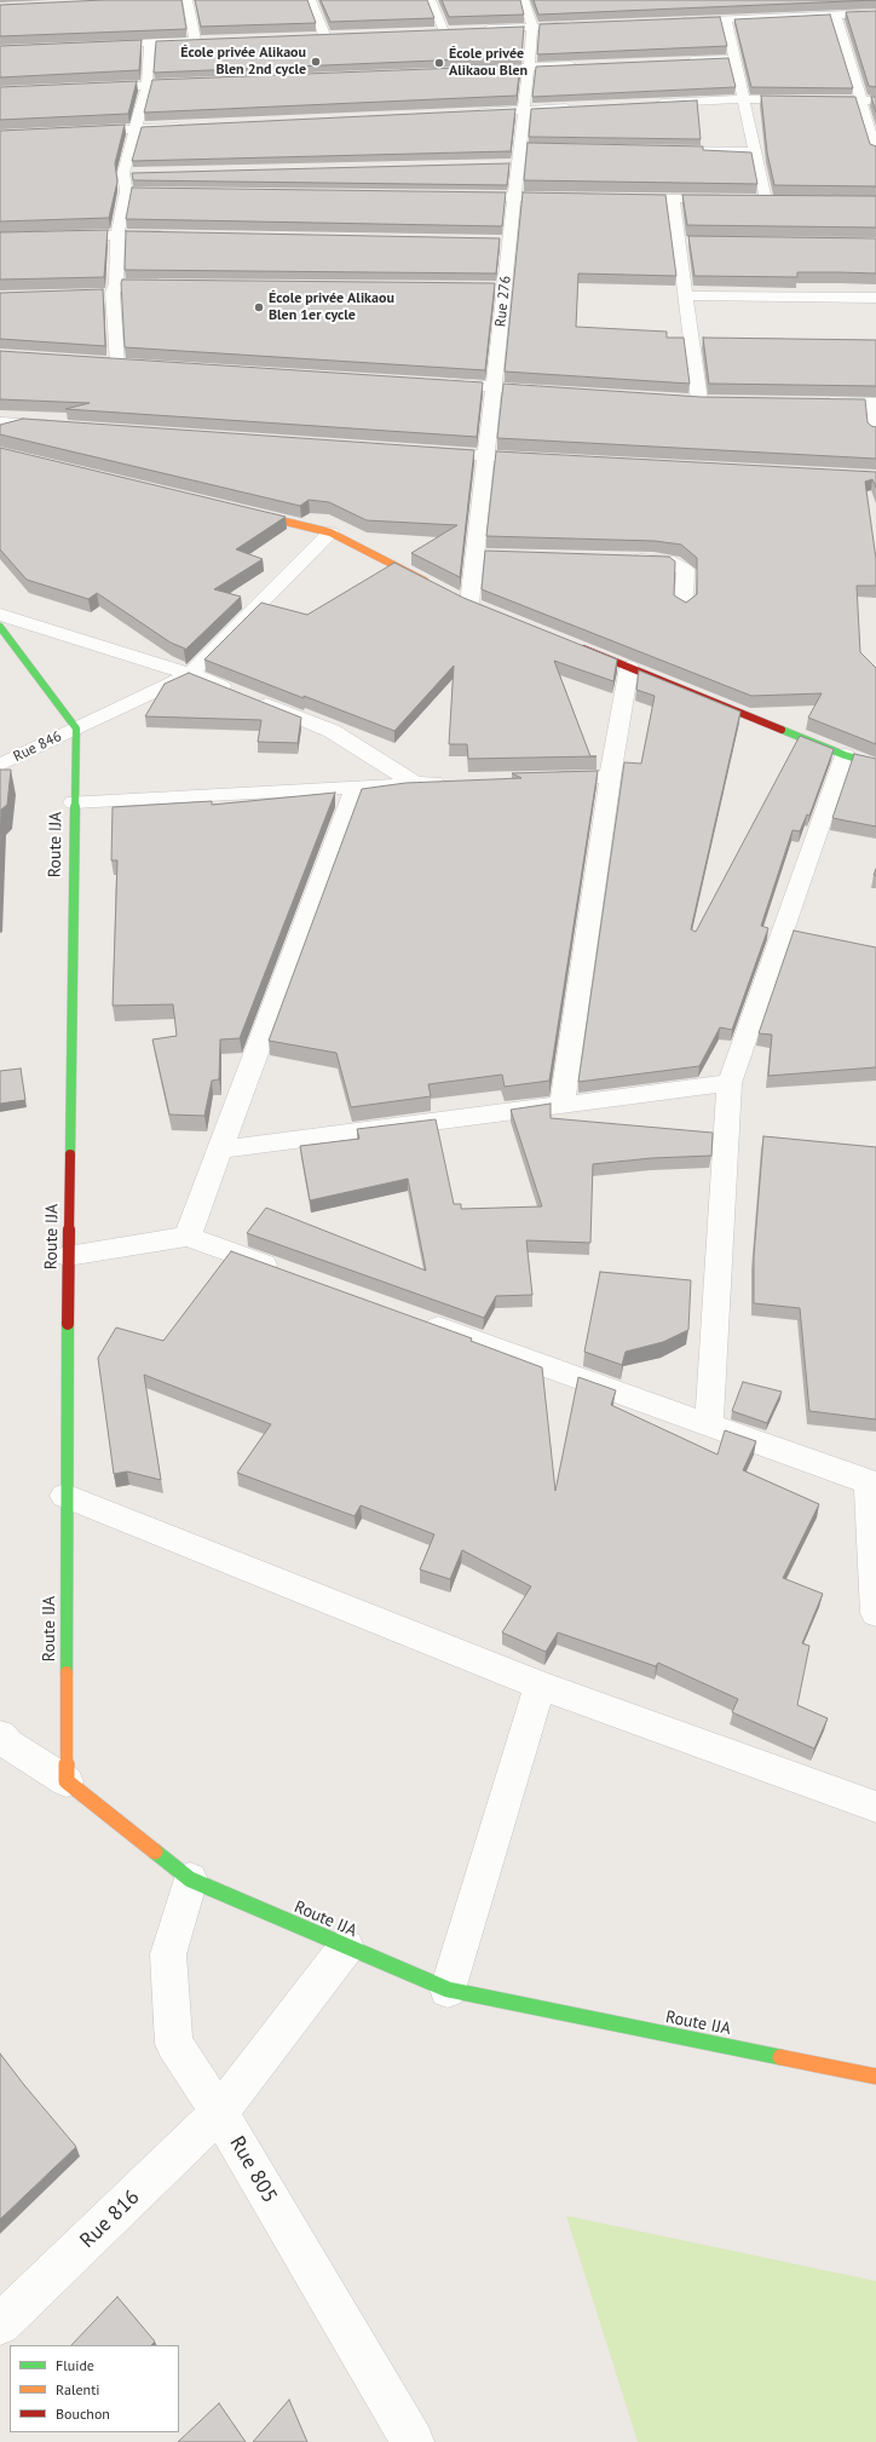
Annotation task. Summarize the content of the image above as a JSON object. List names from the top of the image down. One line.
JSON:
{"streets":{"street":["Rue 276","Rue 846","Route IJA","Rue 805","Rue 816"]},"crossings":[["Rue 846","Route IJA"],["Route IJA","Rue 805"],["Route IJA","Rue 816"],["Rue 805","Rue 816"]],"places":["École privée Alikaou Blen 2nd cycle","École privée Alikaou Blen","École privée Alikaou Blen 1er cycle"],"legend":["Fluide","Ralenti","Bouchon"]}
